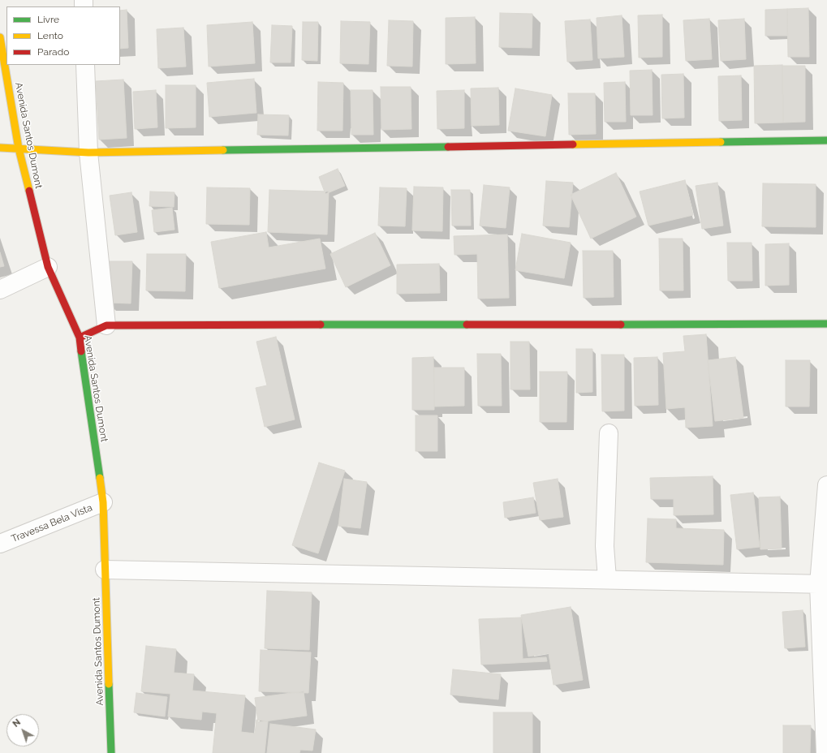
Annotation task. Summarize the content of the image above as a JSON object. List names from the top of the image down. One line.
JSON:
{"streets":{"street":["Avenida Santos Dumont","Travessa Bela Vista"]},"crossings":[["Avenida Santos Dumont","Travessa Bela Vista"]],"legend":["Livre","Lento","Parado"],"north":"top left"}
